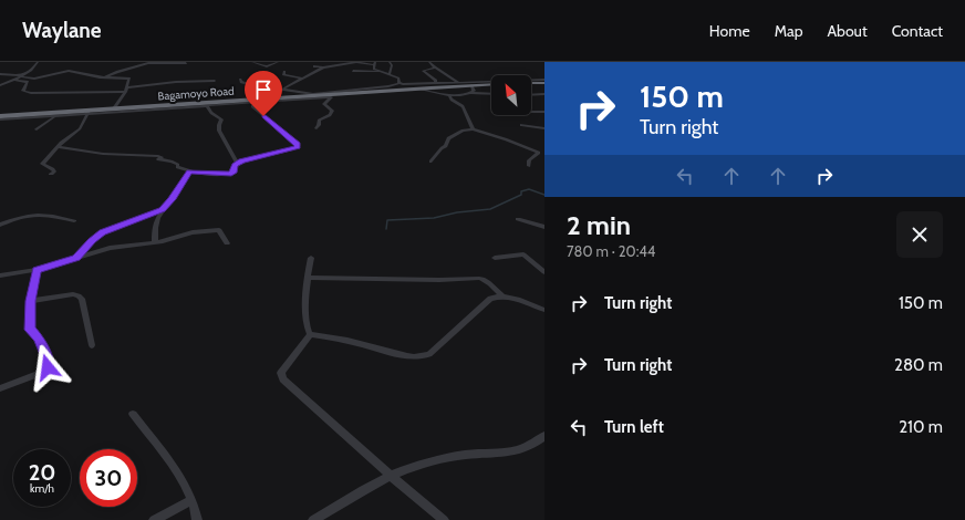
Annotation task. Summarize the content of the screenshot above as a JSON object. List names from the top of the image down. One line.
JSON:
{"streets":{"highway":["Bagamoyo Road"]},"north":"top left","page":{"header":"Waylane","nav":["Home","Map","About","Contact"],"turn":["150 m","Turn right"],"heading":["2 min","780 m · 20:44"],"list":[{"name":"Turn right","value":"150 m"},{"name":"Turn right","value":"280 m"},{"name":"Turn left","value":"210 m"}],"speed":"20 km/h","limit":"30"}}
